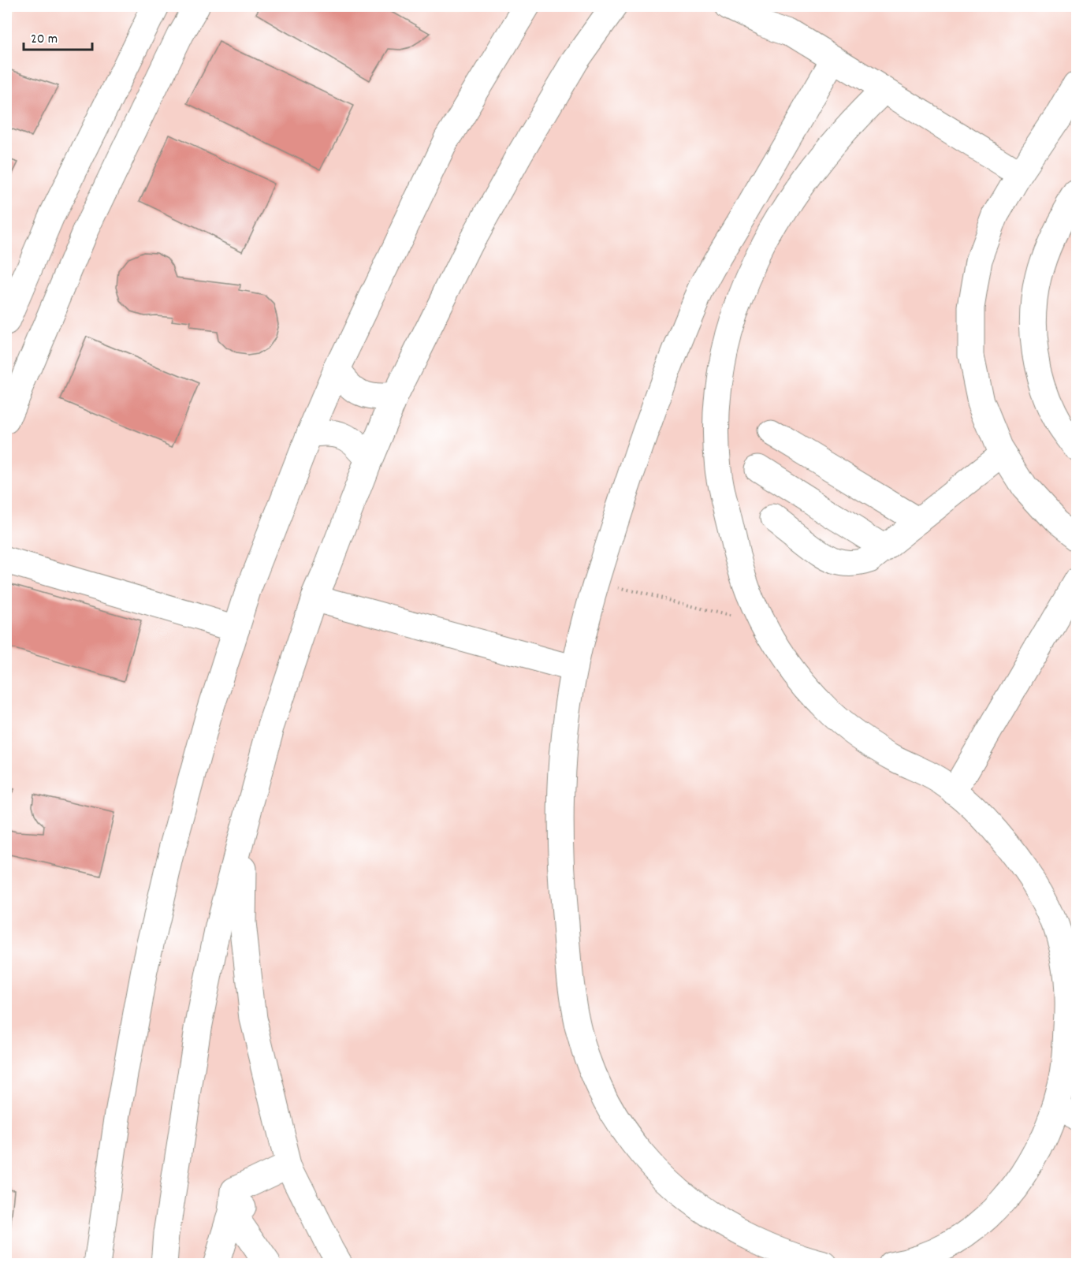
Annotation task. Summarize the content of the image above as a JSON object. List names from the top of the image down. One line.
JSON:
{"scale_bar":"20 m"}
